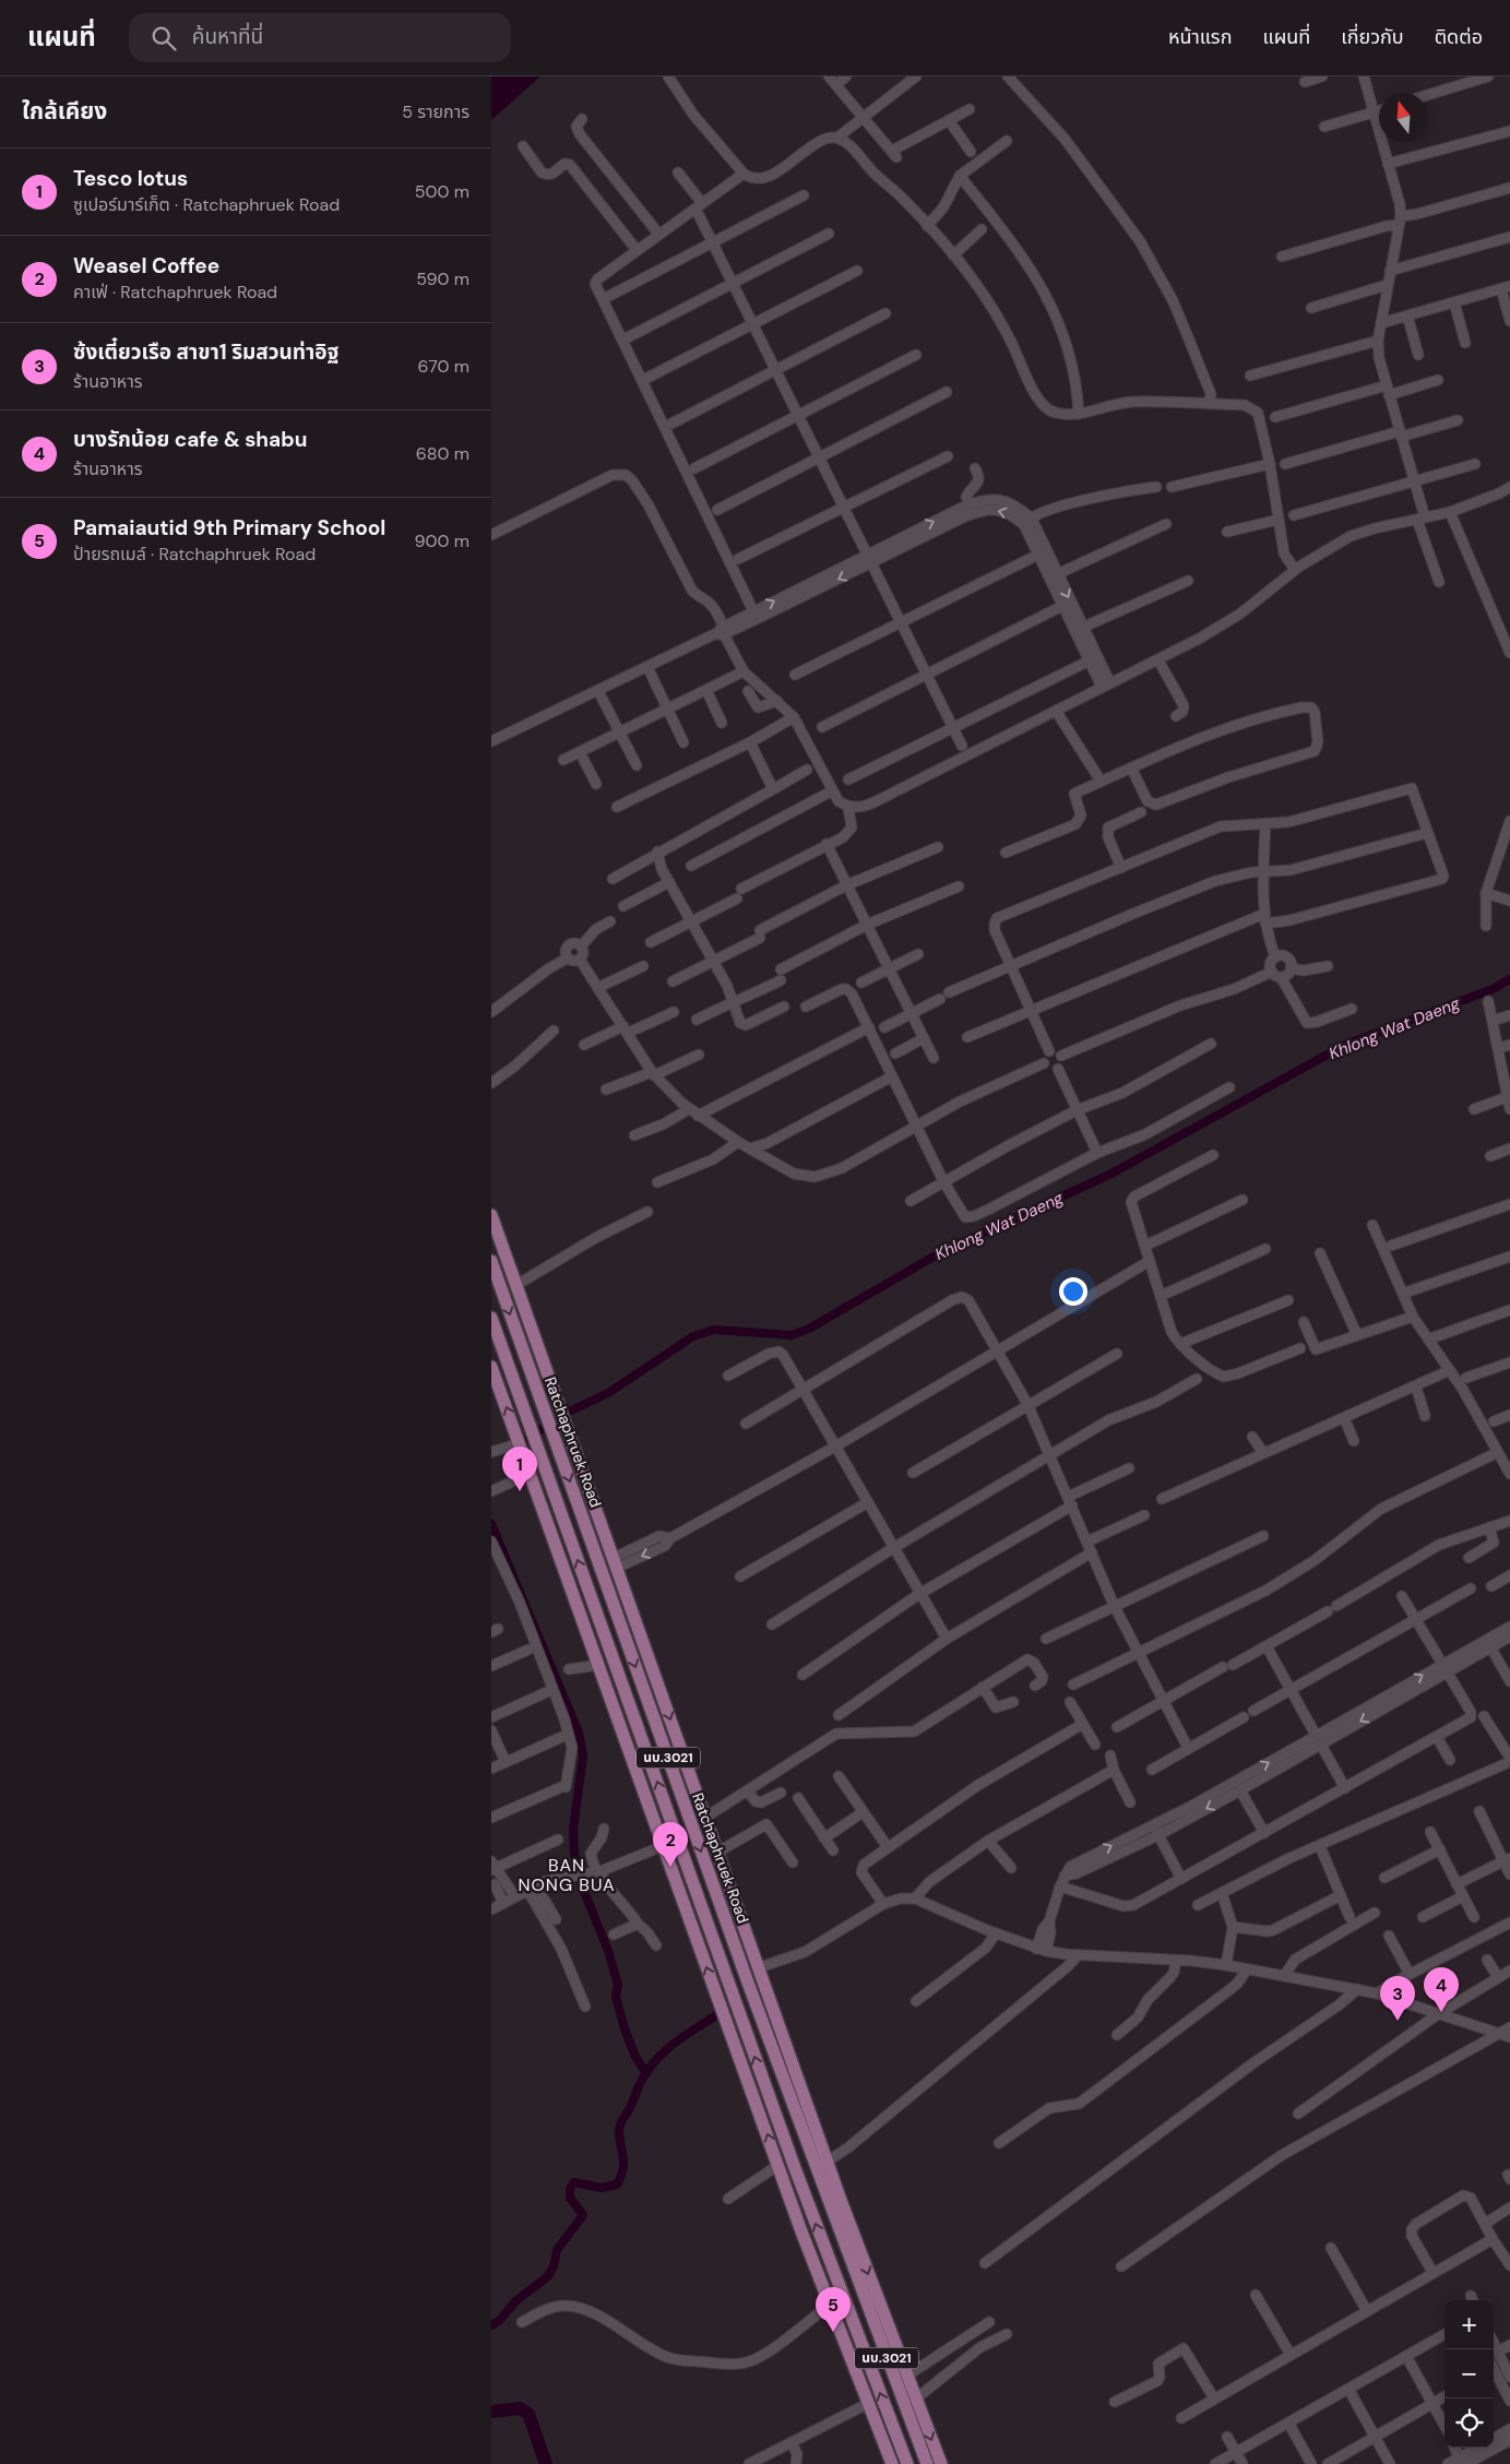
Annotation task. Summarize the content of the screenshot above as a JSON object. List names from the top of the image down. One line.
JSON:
{"streets":{"main road":["Ratchaphruek Road","นบ.3021"]},"districts":["BAN NONG BUA"],"water":["Khlong Wat Daeng"],"north":"top","page":{"header":"แผนที่","search":"ค้นหาที่นี่","nav":["หน้าแรก","แผนที่","เกี่ยวกับ","ติดต่อ"],"heading":["ใกล้เคียง","5 รายการ"],"list":[{"mark":"1","name":"Tesco lotus","note":"ซูเปอร์มาร์เก็ต · Ratchaphruek Road","value":"500 m"},{"mark":"2","name":"Weasel Coffee","note":"คาเฟ่ · Ratchaphruek Road","value":"590 m"},{"mark":"3","name":"ซ้งเตี๋ยวเรือ สาขา1 ริมสวนท่าอิฐ","note":"ร้านอาหาร","value":"670 m"},{"mark":"4","name":"บางรักน้อย cafe & shabu","note":"ร้านอาหาร","value":"680 m"},{"mark":"5","name":"Pamaiautid 9th Primary School","note":"ป้ายรถเมล์ · Ratchaphruek Road","value":"900 m"}],"pins":["1","2","4","3","5"],"map_buttons":["+","−"]}}
